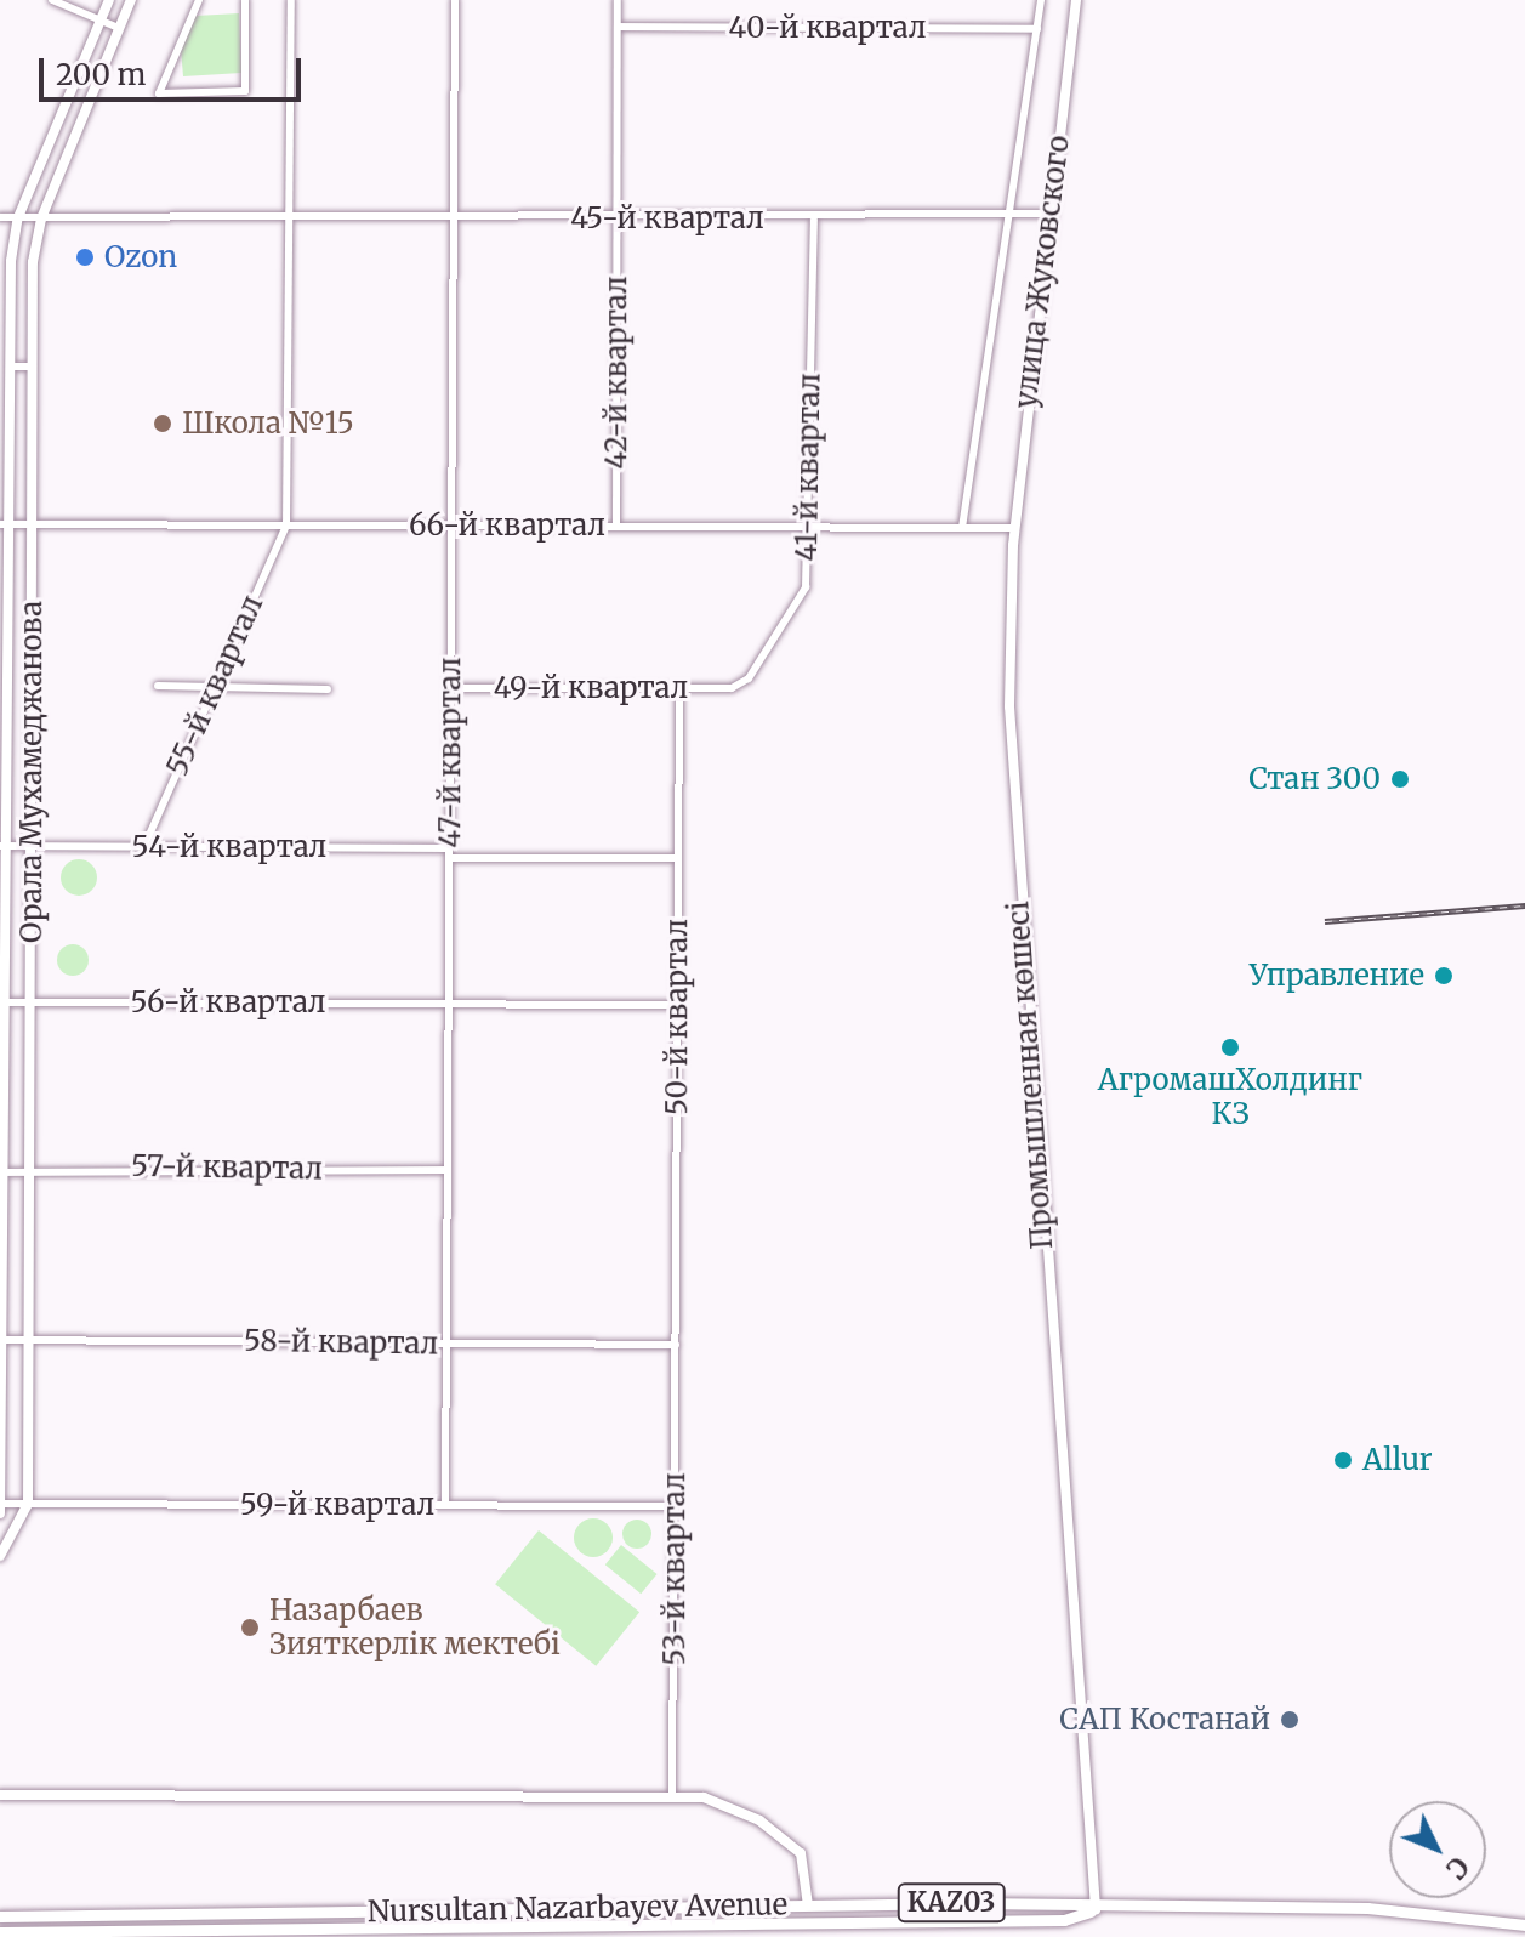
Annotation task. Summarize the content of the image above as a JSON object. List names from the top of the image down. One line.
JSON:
{"streets":{"main road":["KАZ03","Nursultan Nazarbayev Avenue"],"street":["40-й квартал","45-й квартал","улица Жуковского","42-й квартал","41-й квартал","66-й квартал","55-й квартал","49-й квартал","47-й квартал","Орала Мухамеджанова","54-й квартал","56-й квартал","50-й квартал","Промышленная көшесі","57-й квартал","58-й квартал","59-й квартал","53-й квартал"]},"crossings":[["40-й квартал","42-й квартал"],["45-й квартал","улица Жуковского"],["45-й квартал","42-й квартал"],["45-й квартал","41-й квартал"],["45-й квартал","47-й квартал"],["45-й квартал","Орала Мухамеджанова"],["улица Жуковского","66-й квартал"],["улица Жуковского","Промышленная көшесі"],["42-й квартал","66-й квартал"],["41-й квартал","66-й квартал"],["41-й квартал","49-й квартал"],["66-й квартал","55-й квартал"],["66-й квартал","47-й квартал"],["66-й квартал","Орала Мухамеджанова"],["55-й квартал","54-й квартал"],["49-й квартал","47-й квартал"],["49-й квартал","50-й квартал"],["47-й квартал","54-й квартал"],["47-й квартал","56-й квартал"],["47-й квартал","57-й квартал"],["47-й квартал","58-й квартал"],["47-й квартал","59-й квартал"],["Орала Мухамеджанова","54-й квартал"],["Орала Мухамеджанова","56-й квартал"],["Орала Мухамеджанова","57-й квартал"],["Орала Мухамеджанова","58-й квартал"],["Орала Мухамеджанова","59-й квартал"],["54-й квартал","50-й квартал"],["56-й квартал","50-й квартал"],["50-й квартал","58-й квартал"],["50-й квартал","53-й квартал"],["Промышленная көшесі","Nursultan Nazarbayev Avenue"],["58-й квартал","53-й квартал"],["59-й квартал","53-й квартал"]],"places":["Ozon","Школа №15","Стан 300","Управление","АгромашХолдинг КЗ","Allur","Назарбаев Зияткерлік мектебі","САП Костанай"],"scale_bar":"200 m","north":"bottom right"}
